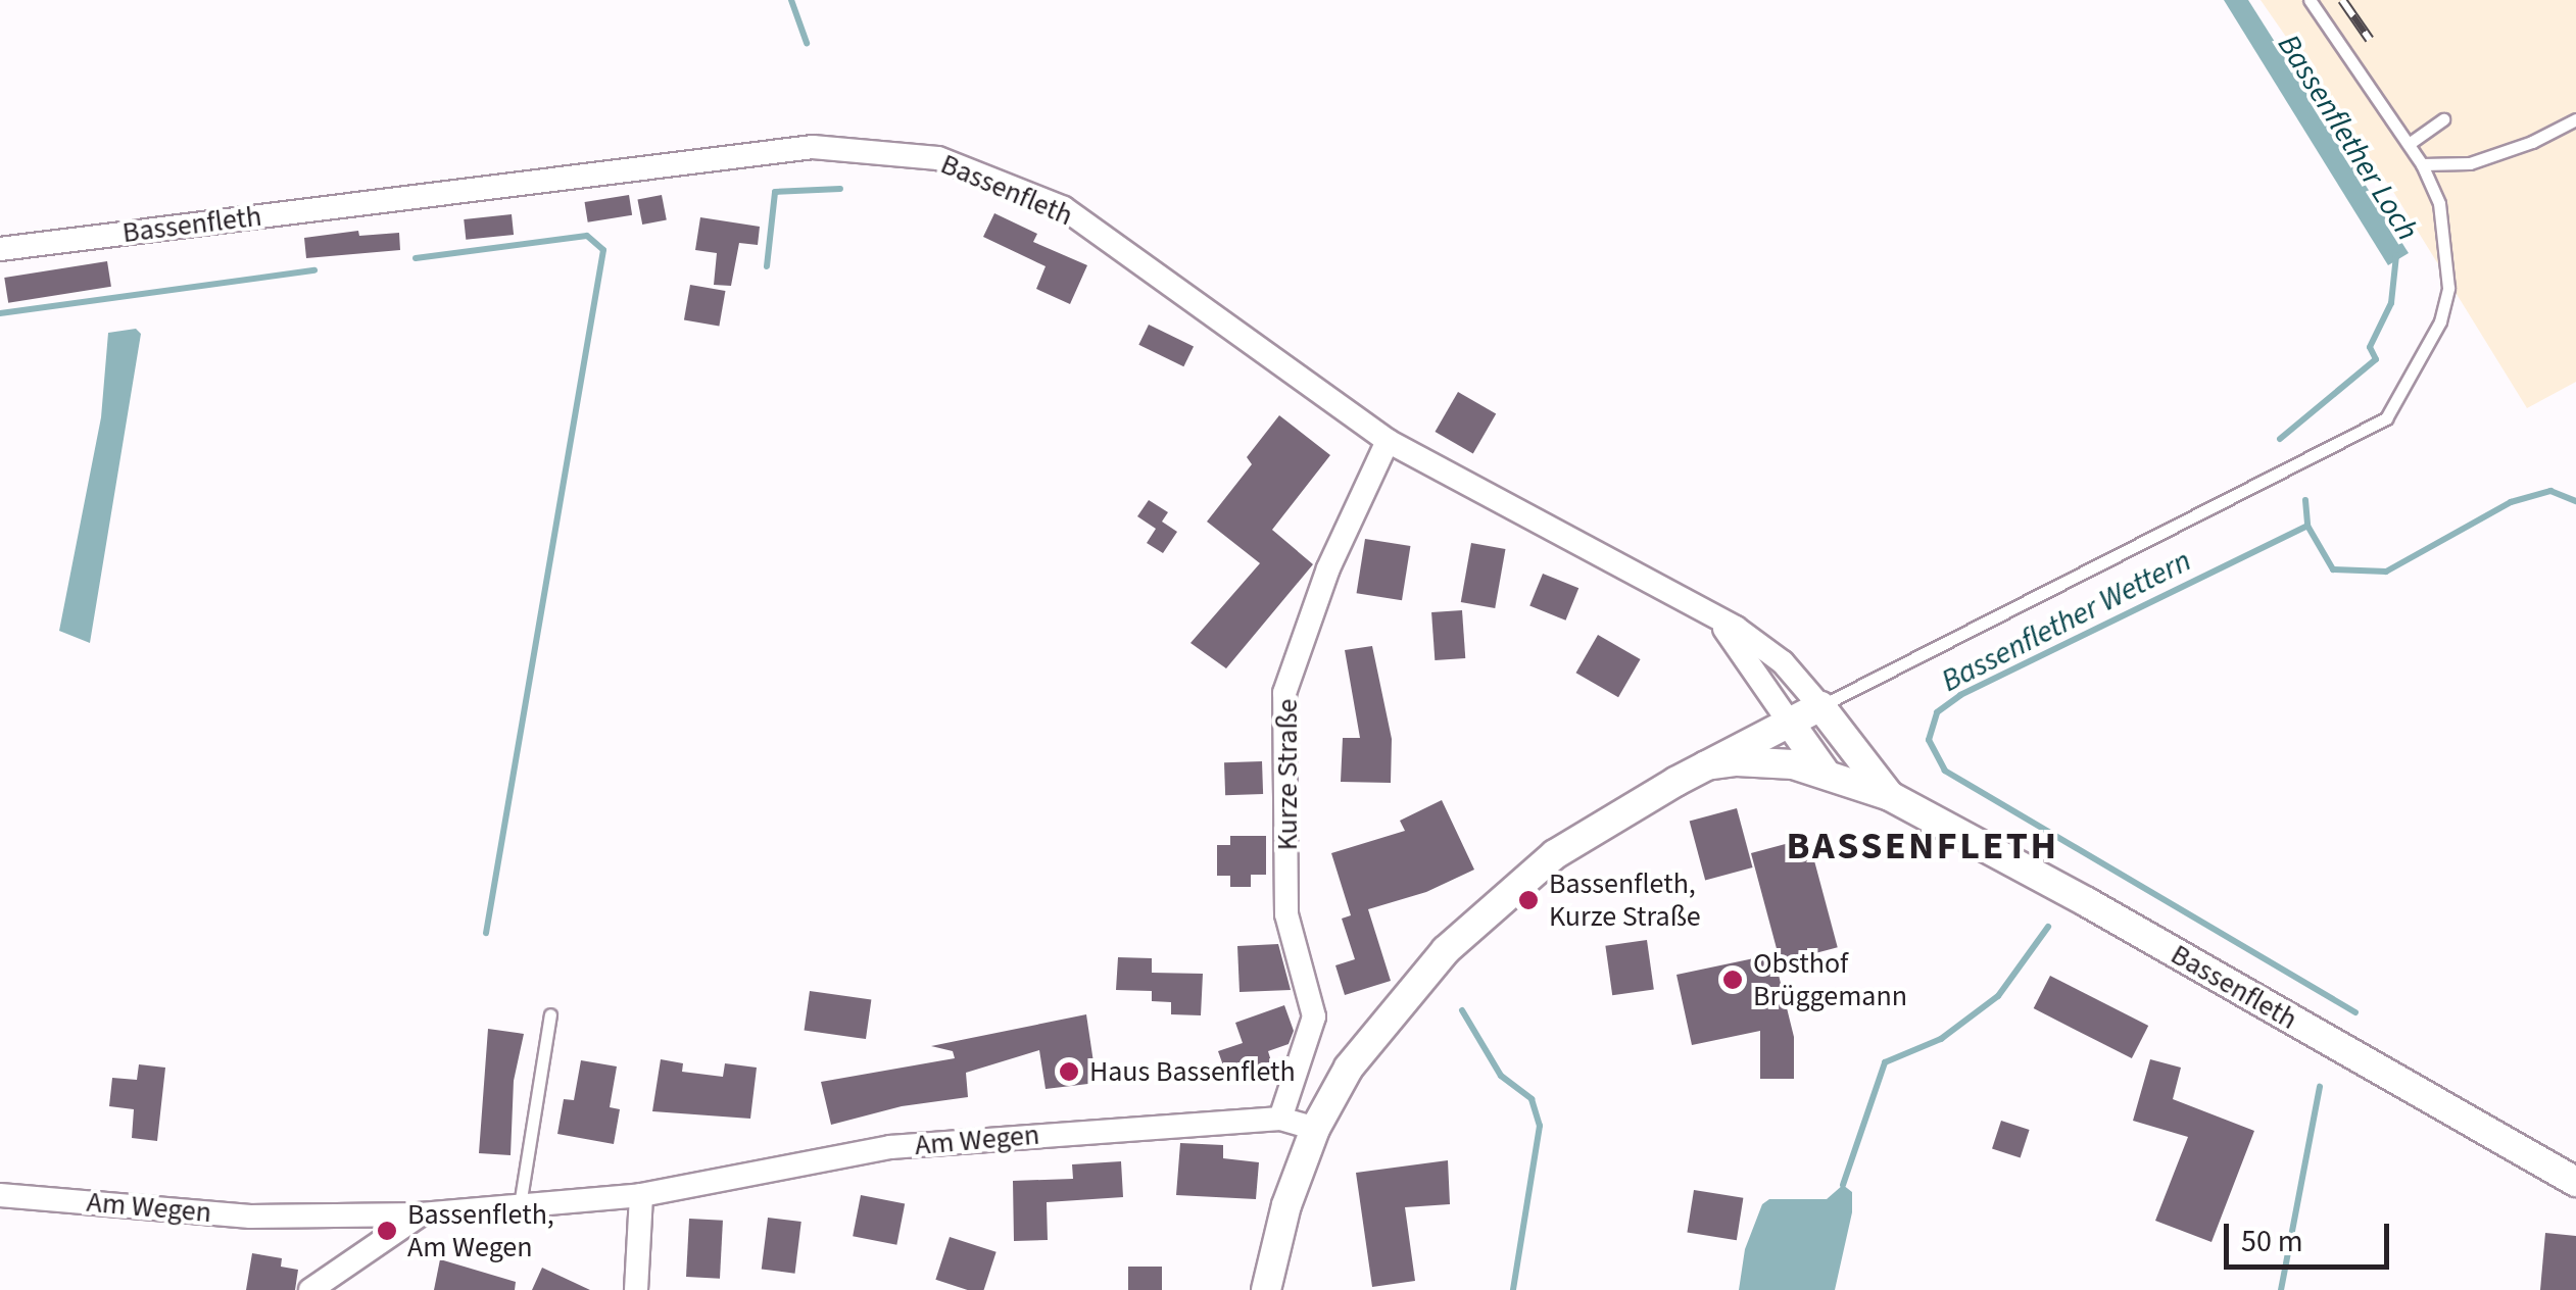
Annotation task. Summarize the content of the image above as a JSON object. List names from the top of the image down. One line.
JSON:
{"streets":{"street":["Bassenfleth","Kurze Straße","Am Wegen"]},"crossings":[["Bassenfleth","Kurze Straße"],["Kurze Straße","Am Wegen"]],"districts":["BASSENFLETH"],"water":["Bassenflether Loch","Bassenflether Wettern"],"places":["Bassenfleth, Kurze Straße","Obsthof Brüggemann","Haus Bassenfleth","Bassenfleth, Am Wegen"],"scale_bar":"50 m"}
